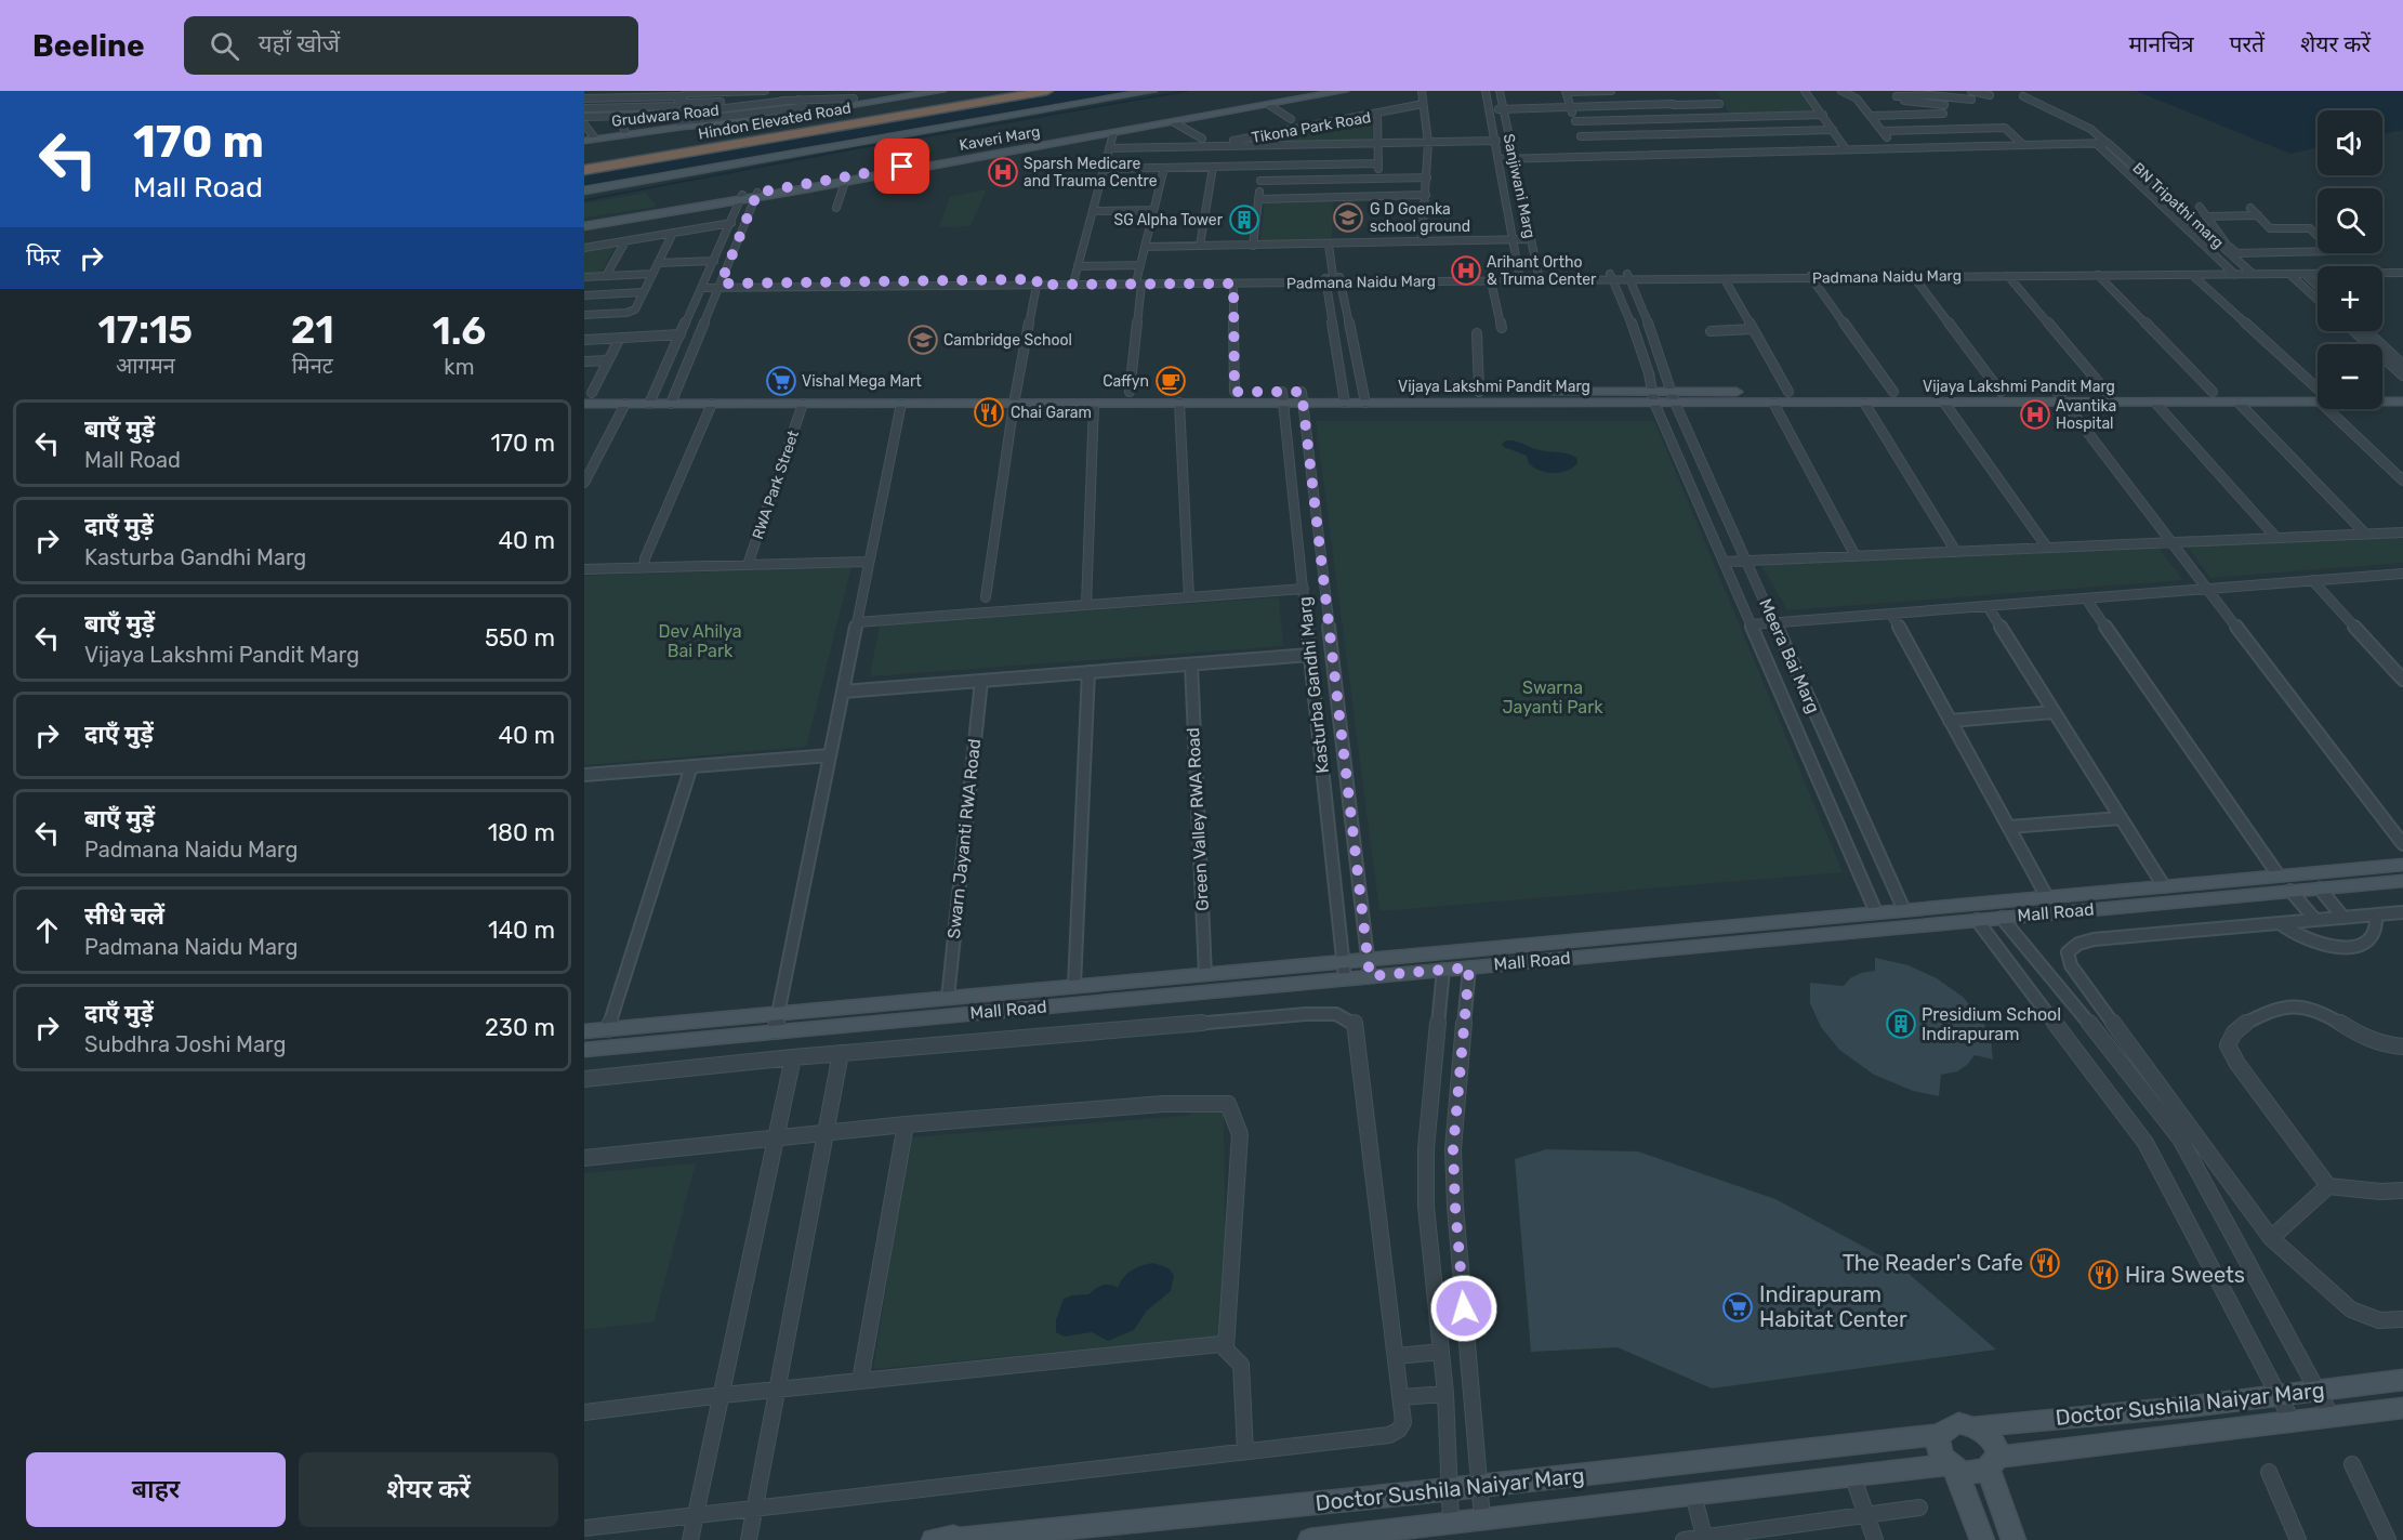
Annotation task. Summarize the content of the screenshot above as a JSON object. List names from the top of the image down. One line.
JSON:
{"streets":{"highway":["Hindon Elevated Road"],"street":["Grudwara Road","Tikona Park Road","Kaveri Marg","Sanjiwani Marg","BN Tripathi marg","Padmana Naidu Marg","Vijaya Lakshmi Pandit Marg","RWA Park Street","Meera Bai Marg","Kasturba Gandhi Marg","Green Valley RWA Road","Swarn Jayanti RWA Road","Mall Road","Doctor Sushila Naiyar Marg"]},"crossings":[["Sanjiwani Marg","Padmana Naidu Marg"],["BN Tripathi marg","Padmana Naidu Marg"],["Padmana Naidu Marg","Meera Bai Marg"],["Vijaya Lakshmi Pandit Marg","RWA Park Street"],["Vijaya Lakshmi Pandit Marg","Meera Bai Marg"],["Vijaya Lakshmi Pandit Marg","Kasturba Gandhi Marg"],["Meera Bai Marg","Mall Road"],["Kasturba Gandhi Marg","Mall Road"],["Green Valley RWA Road","Mall Road"],["Swarn Jayanti RWA Road","Mall Road"]],"parks":["Dev Ahilya Bai Park","Swarna Jayanti Park"],"places":{"hospital":["Sparsh Medicare and Trauma Centre","Arihant Ortho & Truma Center","Avantika Hospital"],"school or university":["G D Goenka school ground","Cambridge School"],"building":["SG Alpha Tower","Presidium School Indirapuram"],"supermarket":["Vishal Mega Mart","Indirapuram Habitat Center"],"cafe":["Caffyn"],"restaurant":["Chai Garam","The Reader's Cafe","Hira Sweets"]},"page":{"header":"Beeline","search":"यहाँ खोजें","nav":["मानचित्र","परतें","शेयर करें"],"turn":["170 m","Mall Road"],"map_buttons":["+","−"],"then":"फिर","eta":["17:15","आगमन","21","मिनट","1.6","km"],"list":[{"name":"बाएँ मुड़ें","note":"Mall Road","value":"170 m"},{"name":"दाएँ मुड़ें","note":"Kasturba Gandhi Marg","value":"40 m"},{"name":"बाएँ मुड़ें","note":"Vijaya Lakshmi Pandit Marg","value":"550 m"},{"name":"दाएँ मुड़ें","value":"40 m"},{"name":"बाएँ मुड़ें","note":"Padmana Naidu Marg","value":"180 m"},{"name":"सीधे चलें","note":"Padmana Naidu Marg","value":"140 m"},{"name":"दाएँ मुड़ें","note":"Subdhra Joshi Marg","value":"230 m"}],"buttons":["बाहर","शेयर करें"]}}
